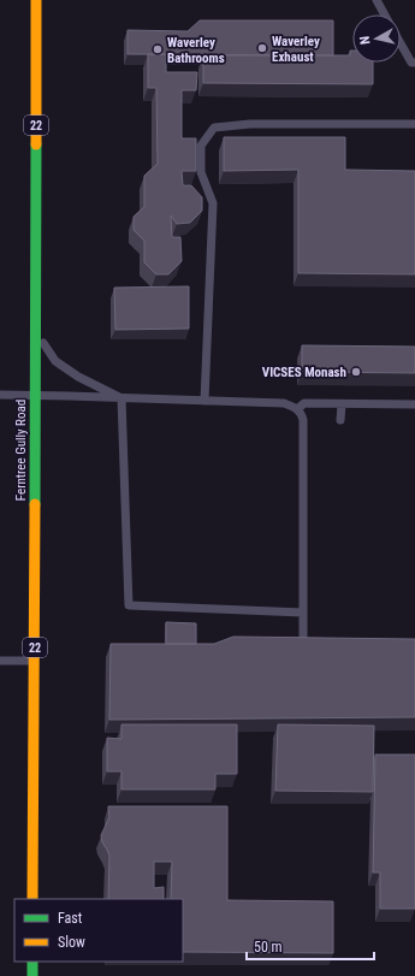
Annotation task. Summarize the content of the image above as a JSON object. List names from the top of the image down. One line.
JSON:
{"streets":{"main road":["22","Ferntree Gully Road"]},"places":["Waverley Exhaust","Waverley Bathrooms","VICSES Monash"],"legend":["Fast","Slow"],"scale_bar":"50 m","north":"left"}
